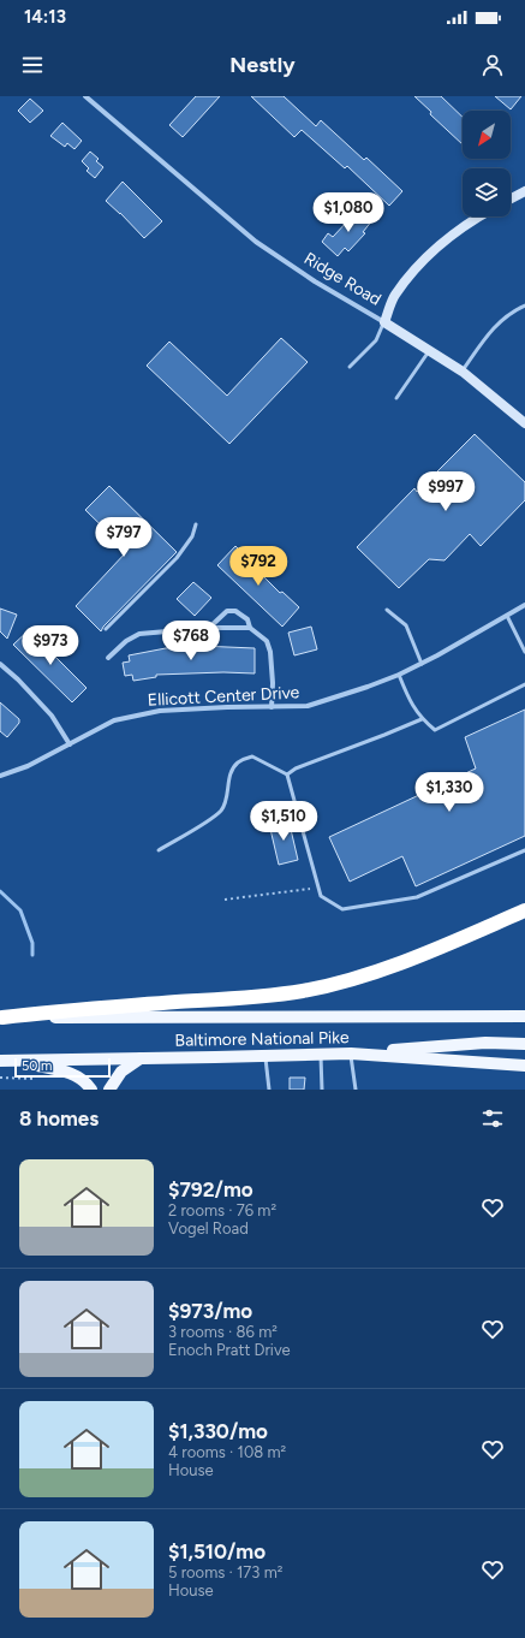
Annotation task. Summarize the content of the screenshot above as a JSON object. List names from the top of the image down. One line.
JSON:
{"streets":{"main road":["Baltimore National Pike"],"street":["Ridge Road","Ellicott Center Drive"]},"scale_bar":"50 m","north":"bottom left","page":{"status":"14:13","header":"Nestly","price":["$1,080","$997","$797","$792","$768","$973","$1,330","$1,510"],"scale":"50 m","heading":"8 homes","list":[{"name":"$792/mo","note":"2 rooms · 76 m² · Vogel Road"},{"name":"$973/mo","note":"3 rooms · 86 m² · Enoch Pratt Drive"},{"name":"$1,330/mo","note":"4 rooms · 108 m² · House"},{"name":"$1,510/mo","note":"5 rooms · 173 m² · House"}]}}
